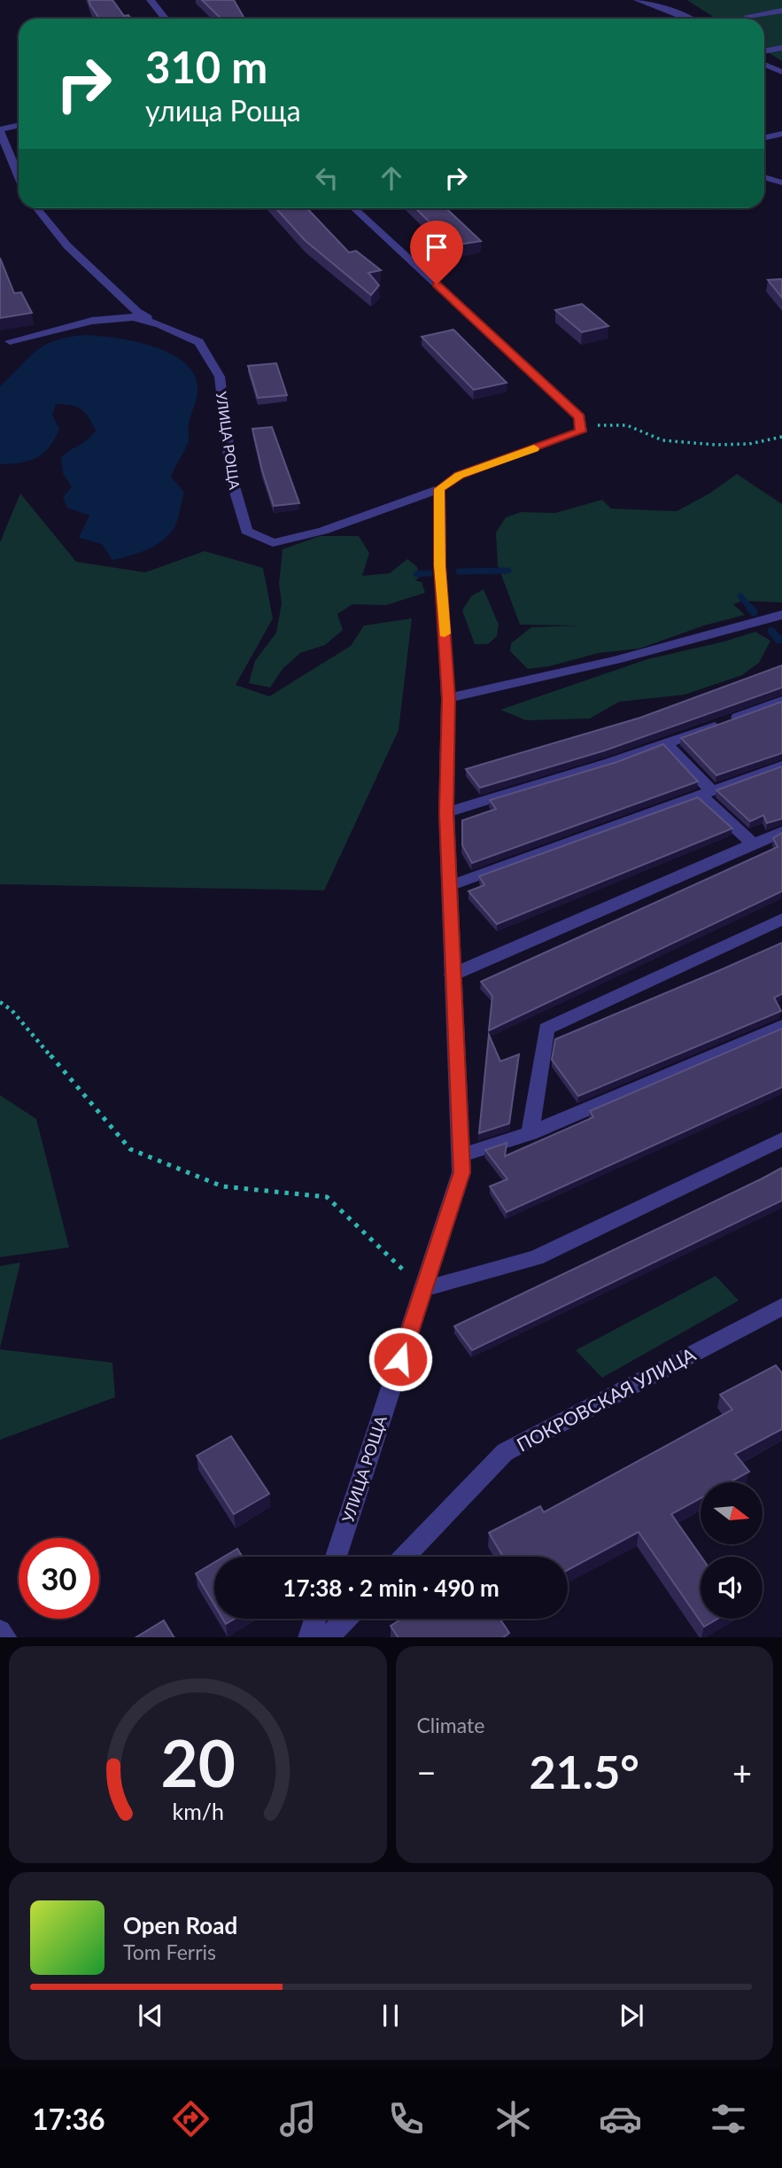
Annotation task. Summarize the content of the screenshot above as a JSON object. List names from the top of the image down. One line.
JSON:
{"streets":{"street":["УЛИЦА РОЩА","ПОКРОВСКАЯ УЛИЦА"]},"north":"right","page":{"turn":["310 m","улица Роща"],"limit":"30","trip":"17:38 · 2 min · 490 m","tile":"Climate","heat":["−","21.5°","+"],"song":["Open Road","Tom Ferris"],"tabs":"17:36","gauge":["20","km/h"]}}
